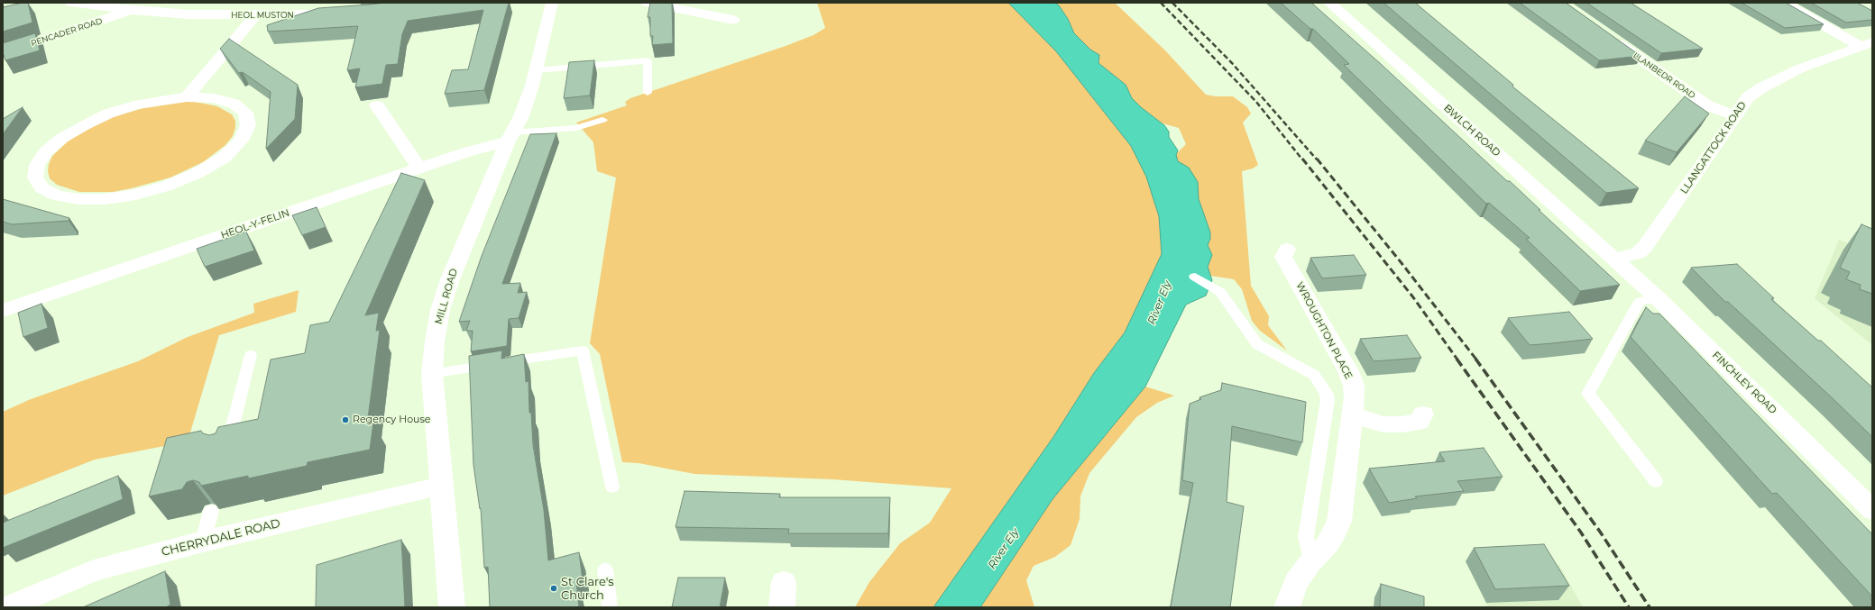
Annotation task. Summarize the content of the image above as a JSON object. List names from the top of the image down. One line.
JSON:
{"streets":{"street":["HEOL MUSTON","PENCADER ROAD","LLANBEDR ROAD","BWLCH ROAD","LLANGATTOCK ROAD","HEOL-Y-FELIN","MILL ROAD","WROUGHTON PLACE","FINCHLEY ROAD","CHERRYDALE ROAD"]},"crossings":[["HEOL MUSTON","PENCADER ROAD"],["LLANBEDR ROAD","LLANGATTOCK ROAD"],["BWLCH ROAD","LLANGATTOCK ROAD"],["BWLCH ROAD","FINCHLEY ROAD"],["LLANGATTOCK ROAD","FINCHLEY ROAD"],["HEOL-Y-FELIN","MILL ROAD"],["MILL ROAD","CHERRYDALE ROAD"]],"water":["River Ely"],"places":["Regency House","St Clare's Church"]}
